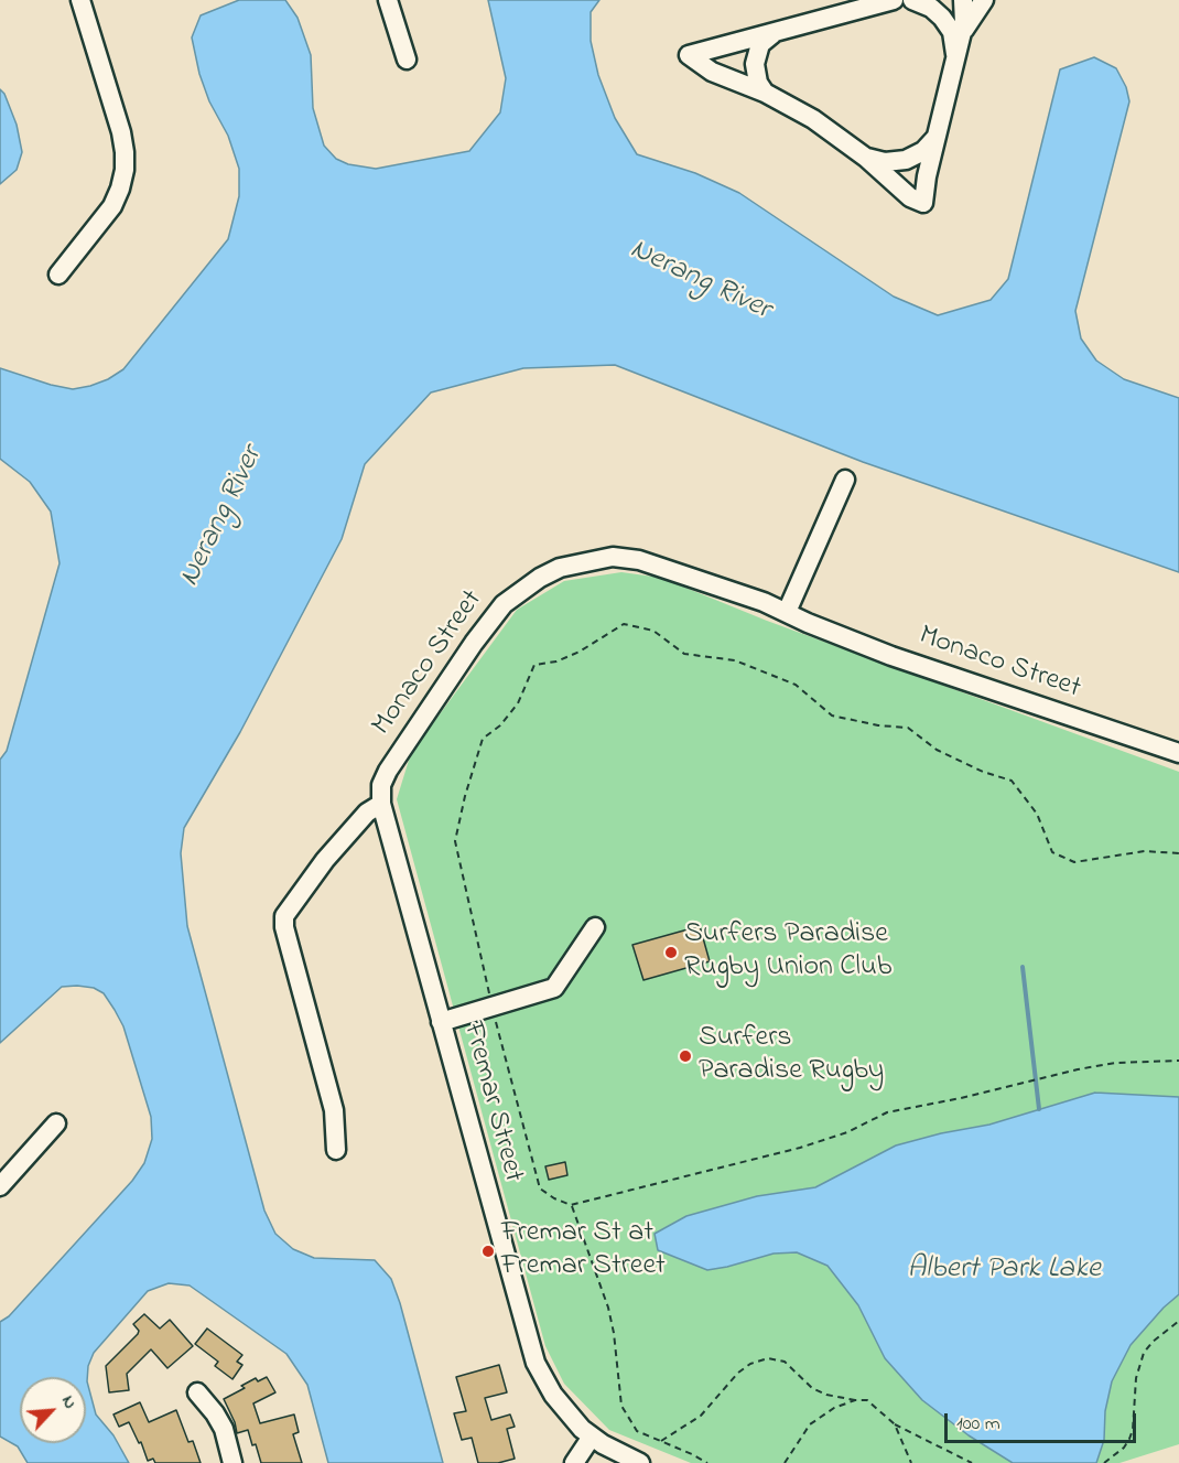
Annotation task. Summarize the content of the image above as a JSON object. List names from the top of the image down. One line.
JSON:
{"streets":{"street":["Monaco Street","Fremar Street"]},"crossings":[["Monaco Street","Fremar Street"]],"water":["Nerang River","Albert Park Lake"],"places":["Surfers Paradise Rugby Union Club","Surfers Paradise Rugby","Fremar St at Fremar Street"],"scale_bar":"100 m","north":"top right"}
